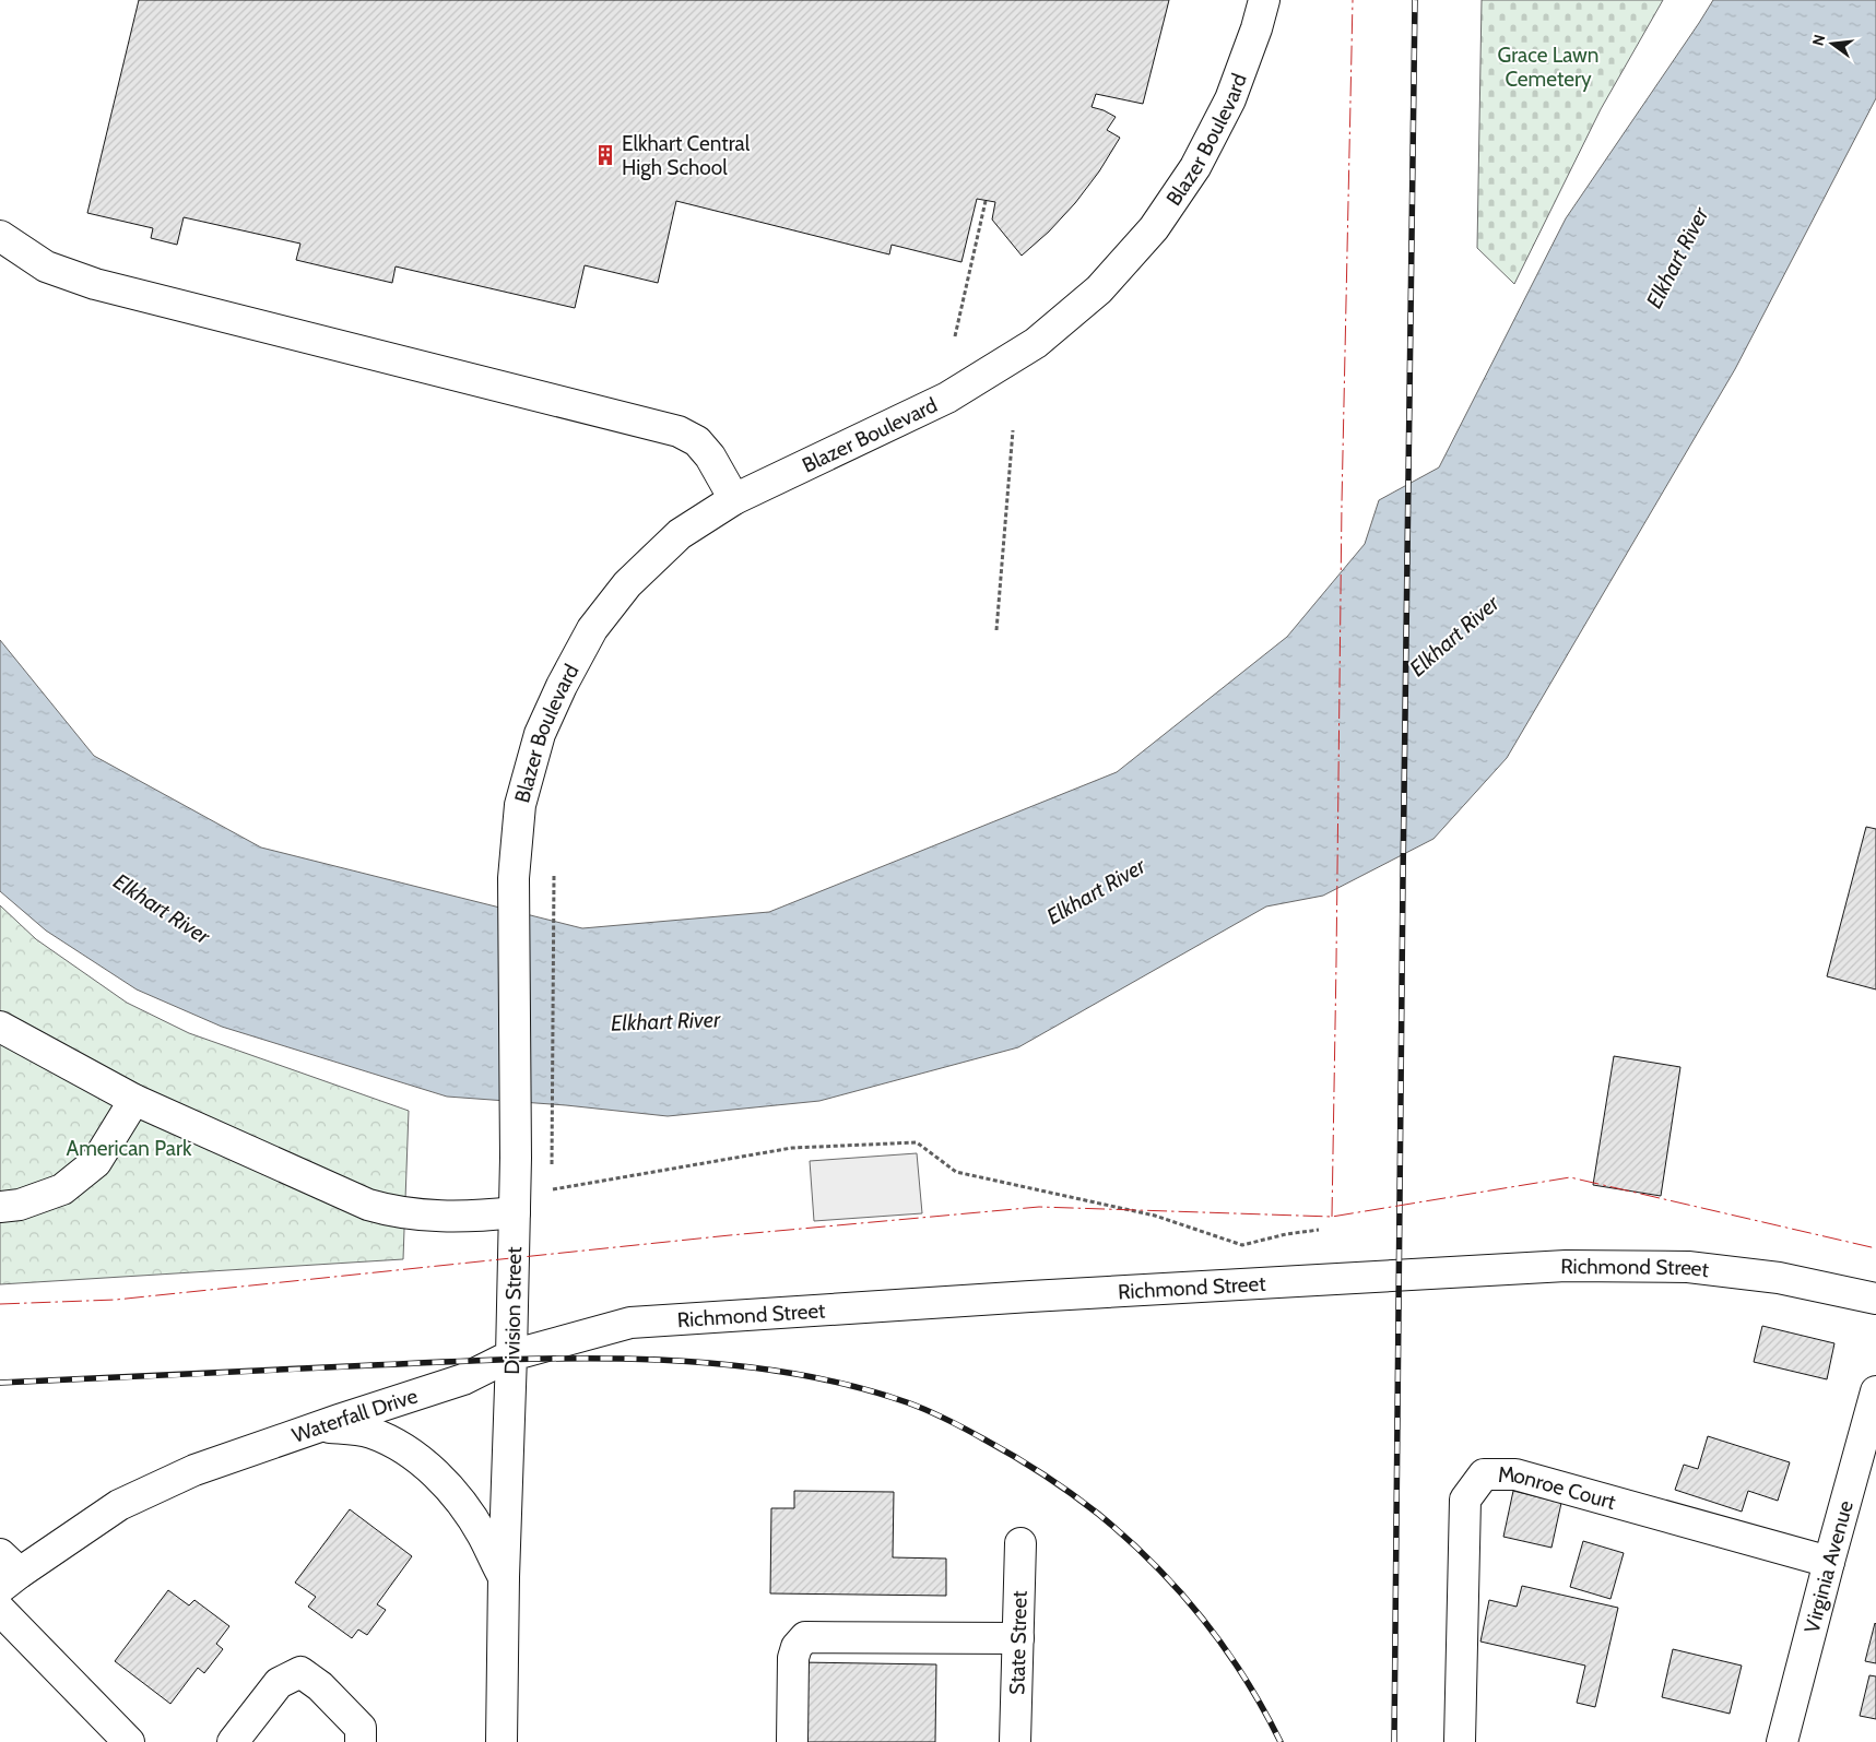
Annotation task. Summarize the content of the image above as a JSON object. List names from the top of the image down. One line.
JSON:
{"streets":{"street":["Blazer Boulevard","Richmond Street","Division Street","Waterfall Drive","Monroe Court","Virginia Avenue","State Street"]},"crossings":[["Blazer Boulevard","Division Street"],["Richmond Street","Division Street"],["Richmond Street","Waterfall Drive"],["Division Street","Waterfall Drive"],["Monroe Court","Virginia Avenue"]],"water":["Elkhart River"],"parks":["Grace Lawn Cemetery","American Park"],"places":{"building":["Elkhart Central High School"]},"north":"left"}
